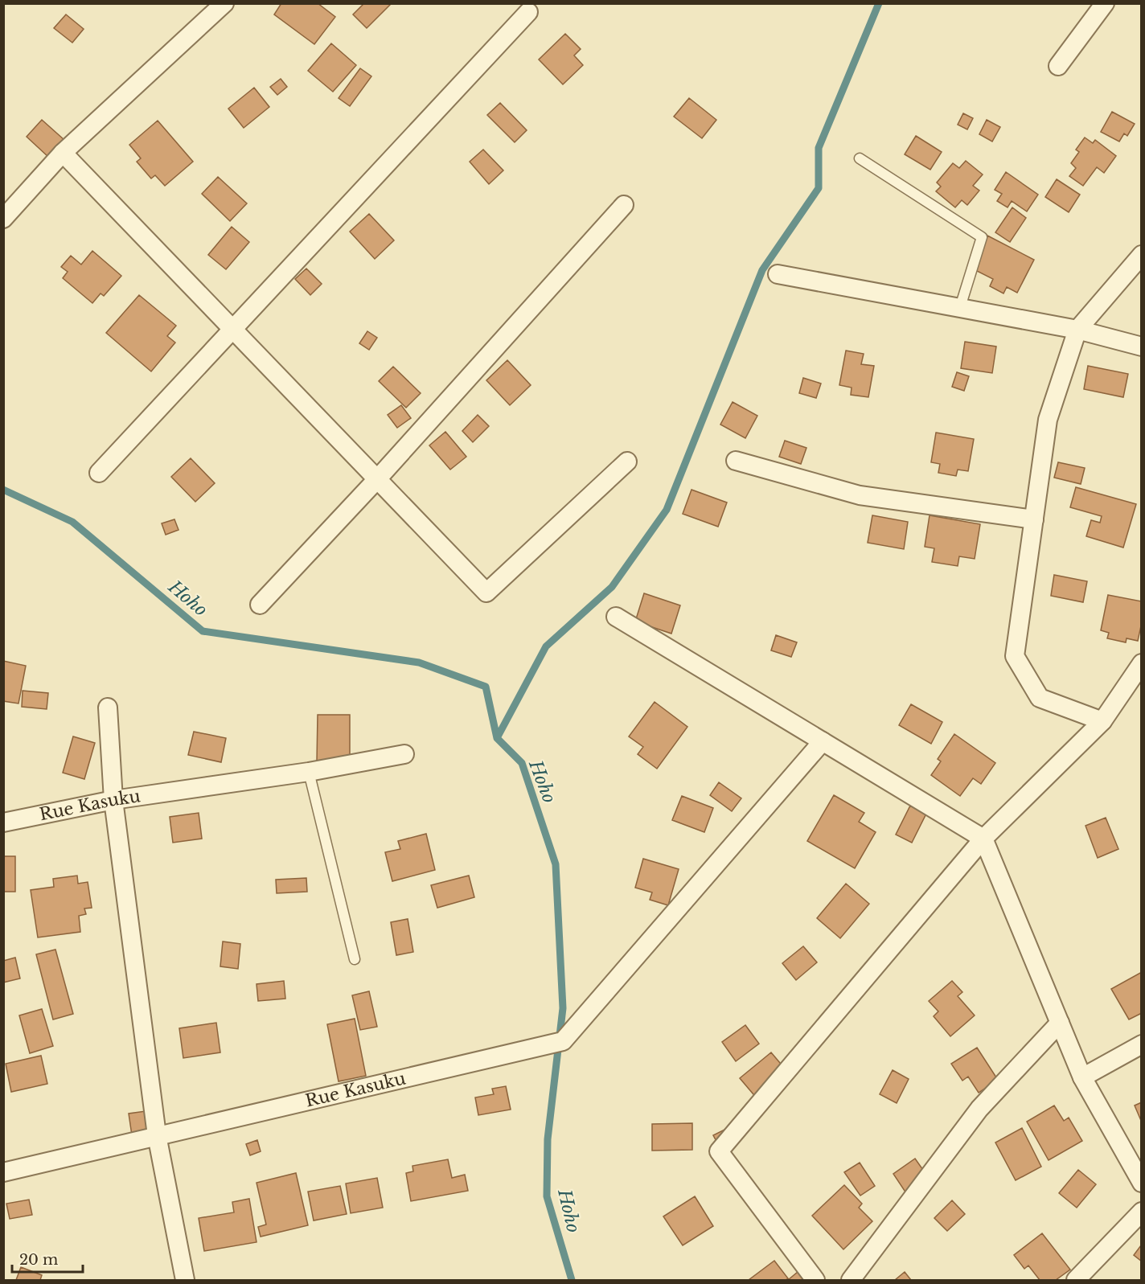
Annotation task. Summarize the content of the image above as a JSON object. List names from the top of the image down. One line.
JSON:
{"streets":{"street":["Rue Kasuku"]},"water":["Hoho"],"scale_bar":"20 m"}
